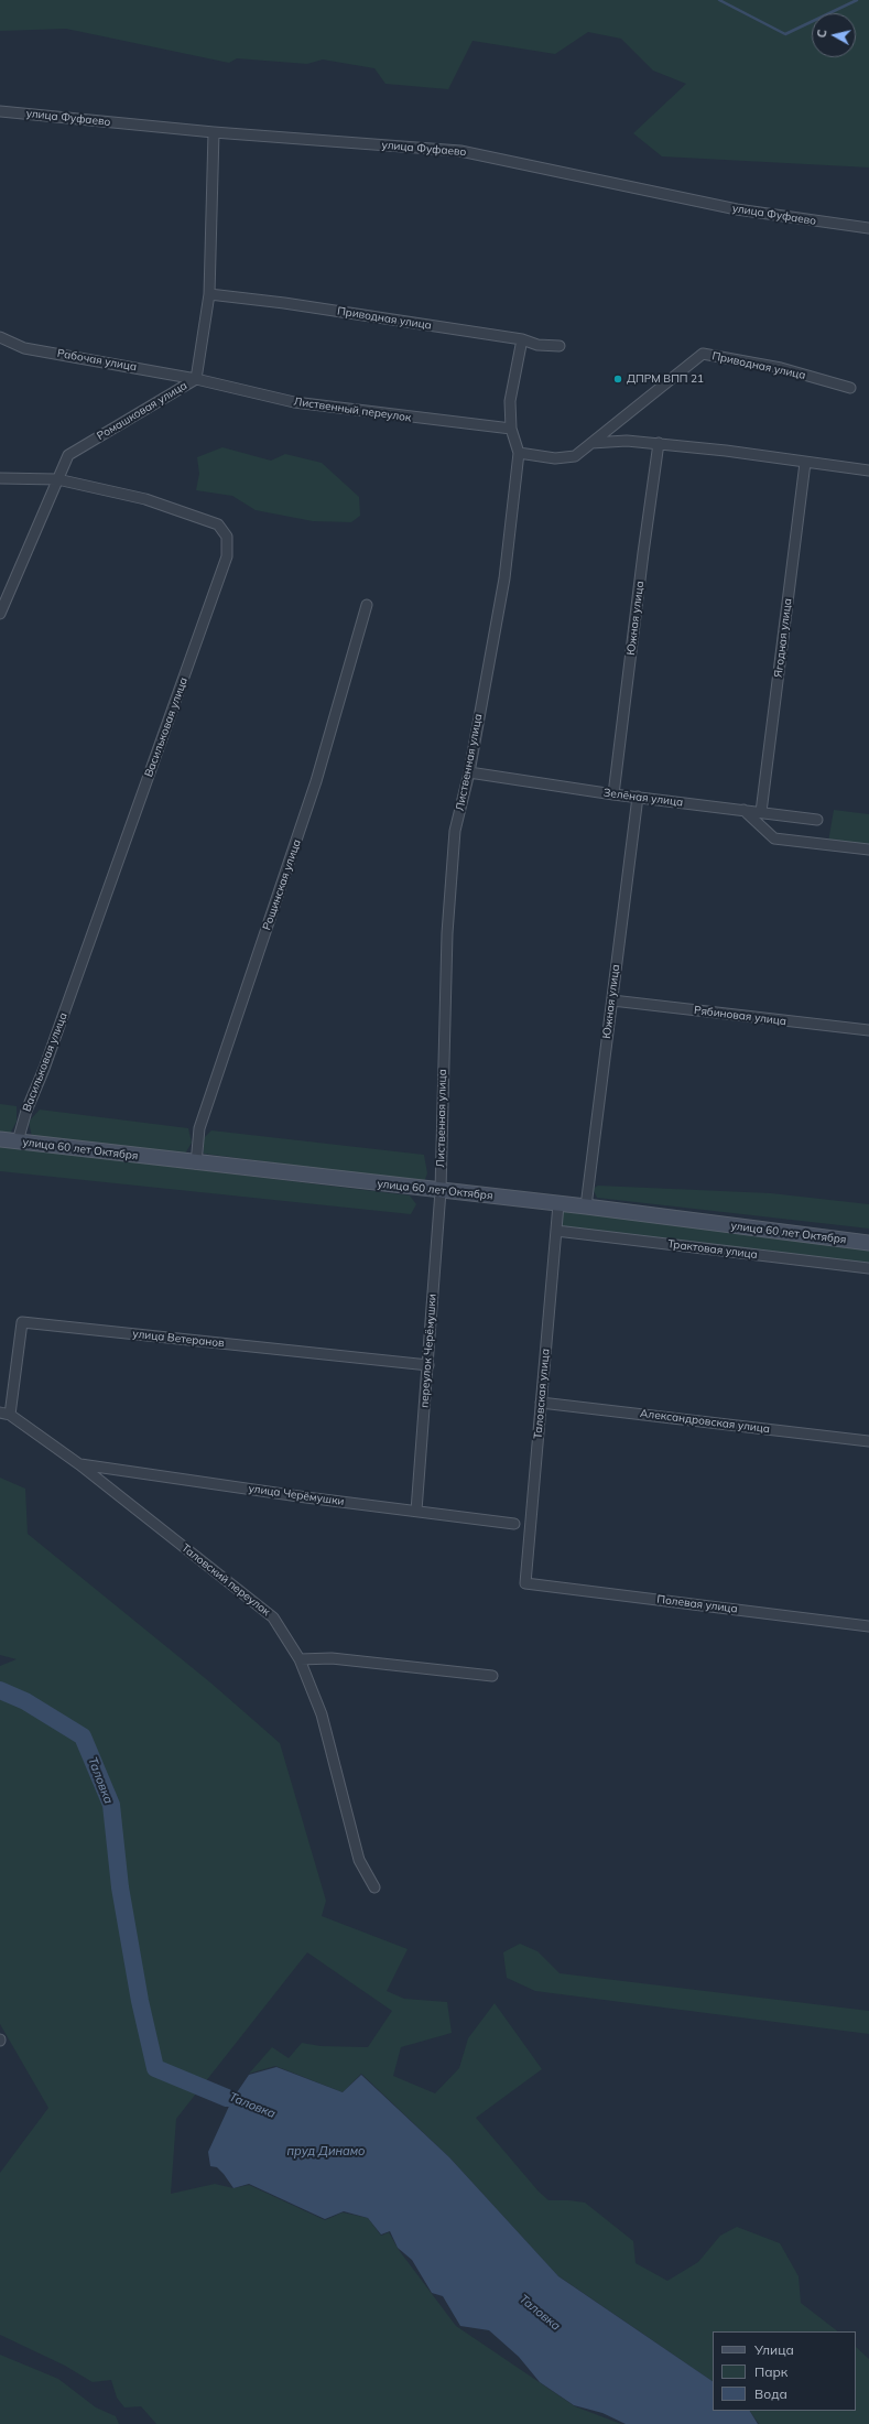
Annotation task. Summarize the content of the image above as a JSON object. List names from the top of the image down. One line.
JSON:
{"streets":{"street":["улица Фуфаево","Приводная улица","Рабочая улица","Лиственный переулок","Ромашковая улица","Южная улица","Ягодная улица","Васильковая улица","Лиственная улица","Зелёная улица","Рощинская улица","Рябиновая улица","улица 60 лет Октября","Трактовая улица","улица Ветеранов","переулок Черёмушки","Таловская улица","Александровская улица","улица Черёмушки","Таловский переулок","Полевая улица"]},"crossings":[["улица Фуфаево","Ромашковая улица"],["Приводная улица","Ромашковая улица"],["Приводная улица","Лиственная улица"],["Рабочая улица","Лиственный переулок"],["Рабочая улица","Ромашковая улица"],["Лиственный переулок","Ромашковая улица"],["Лиственный переулок","Лиственная улица"],["Ромашковая улица","Васильковая улица"],["Южная улица","Зелёная улица"],["Южная улица","Рябиновая улица"],["Южная улица","улица 60 лет Октября"],["Ягодная улица","Зелёная улица"],["Васильковая улица","улица 60 лет Октября"],["Лиственная улица","Зелёная улица"],["Лиственная улица","улица 60 лет Октября"],["Лиственная улица","переулок Черёмушки"],["Рощинская улица","улица 60 лет Октября"],["улица 60 лет Октября","переулок Черёмушки"],["улица 60 лет Октября","Таловская улица"],["Трактовая улица","Таловская улица"],["улица Ветеранов","переулок Черёмушки"],["улица Ветеранов","Таловский переулок"],["переулок Черёмушки","улица Черёмушки"],["Таловская улица","Александровская улица"],["Таловская улица","Полевая улица"],["улица Черёмушки","Таловский переулок"]],"water":["Таловка","пруд Динамо"],"places":["ДПРМ ВПП 21"],"legend":["Улица","Парк","Вода"],"north":"left"}
